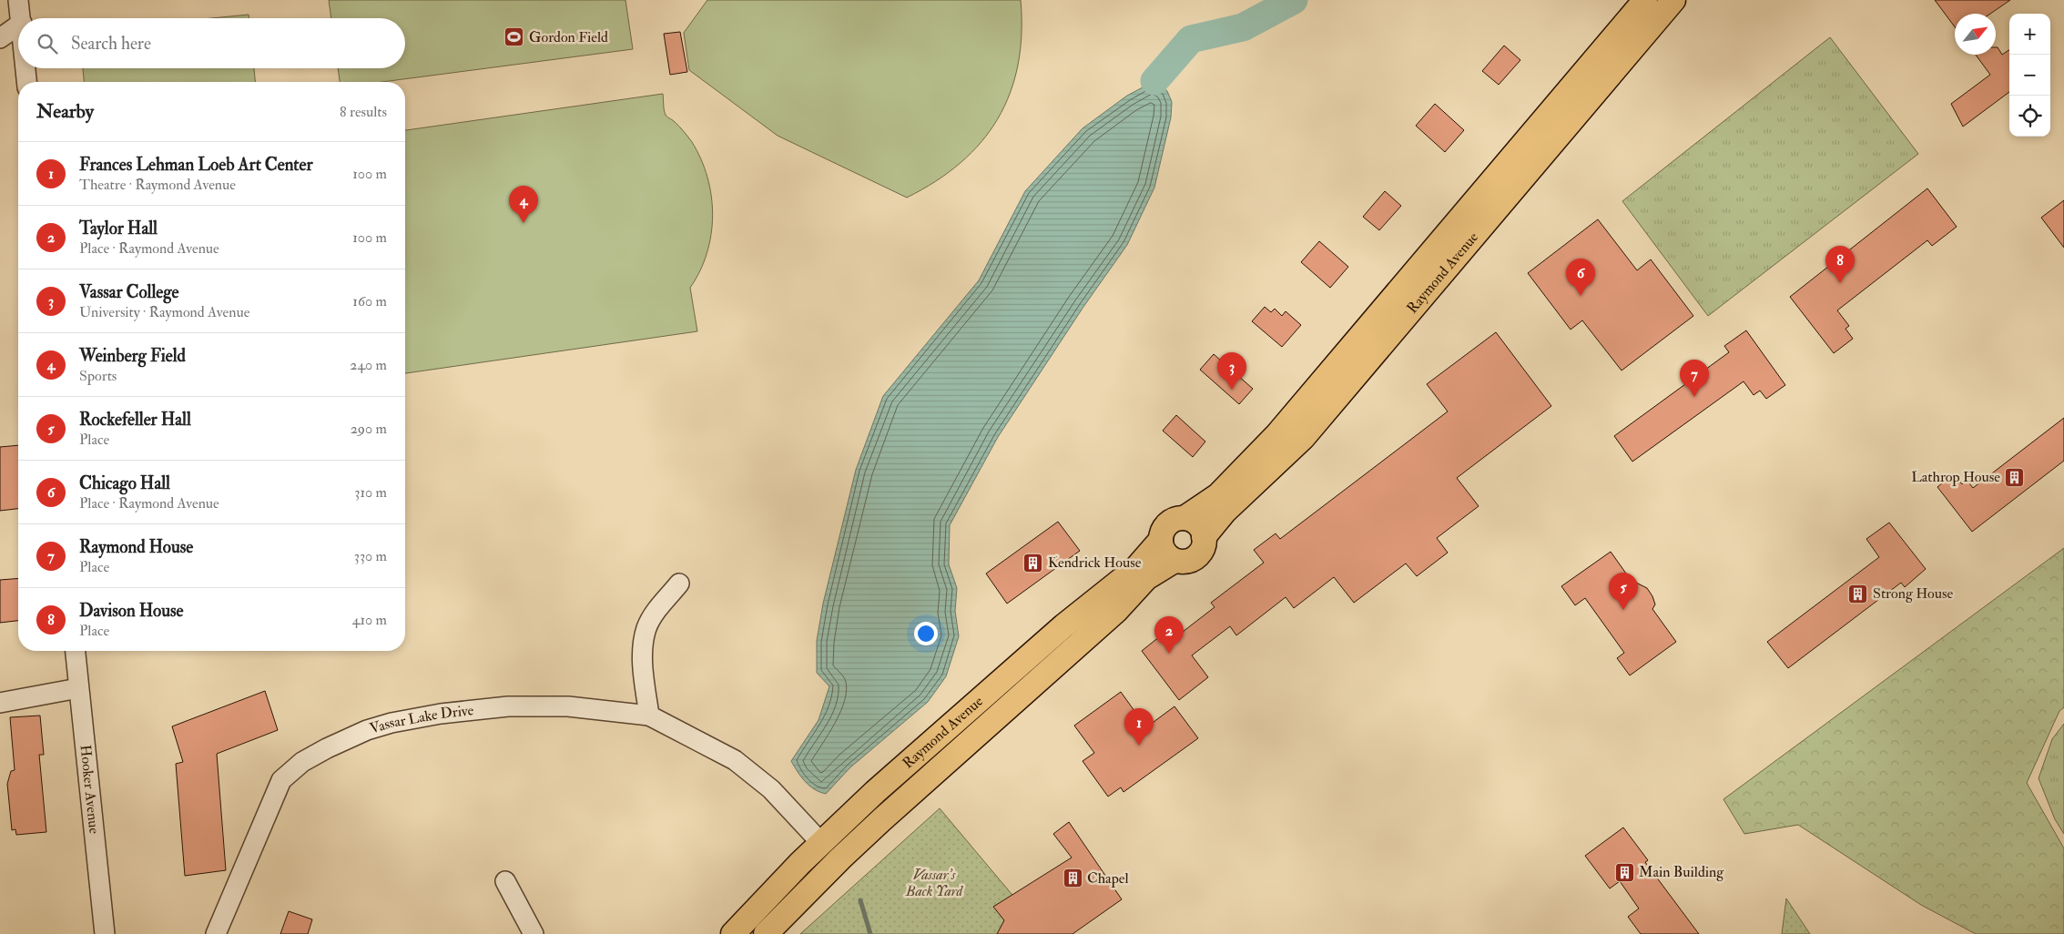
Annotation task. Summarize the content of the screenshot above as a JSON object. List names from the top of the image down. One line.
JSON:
{"streets":{"main road":["Raymond Avenue"],"street":["Vassar Lake Drive","Hooker Avenue"]},"crossings":[["Raymond Avenue","Vassar Lake Drive"]],"parks":["Vassar's Back Yard"],"places":{"sports":["Gordon Field"],"building":["Lathrop House","Kendrick House","Strong House","Main Building","Chapel"]},"north":"top right","page":{"map_buttons":["+","−"],"search":"Search here","heading":["Nearby","8 results"],"list":[{"mark":"1","name":"Frances Lehman Loeb Art Center","note":"Theatre · Raymond Avenue","value":"100 m"},{"mark":"2","name":"Taylor Hall","note":"Place · Raymond Avenue","value":"100 m"},{"mark":"3","name":"Vassar College","note":"University · Raymond Avenue","value":"160 m"},{"mark":"4","name":"Weinberg Field","note":"Sports","value":"240 m"},{"mark":"5","name":"Rockefeller Hall","note":"Place","value":"290 m"},{"mark":"6","name":"Chicago Hall","note":"Place · Raymond Avenue","value":"310 m"},{"mark":"7","name":"Raymond House","note":"Place","value":"330 m"},{"mark":"8","name":"Davison House","note":"Place","value":"410 m"}],"pins":["4","8","6","3","7","5","2","1"]}}
